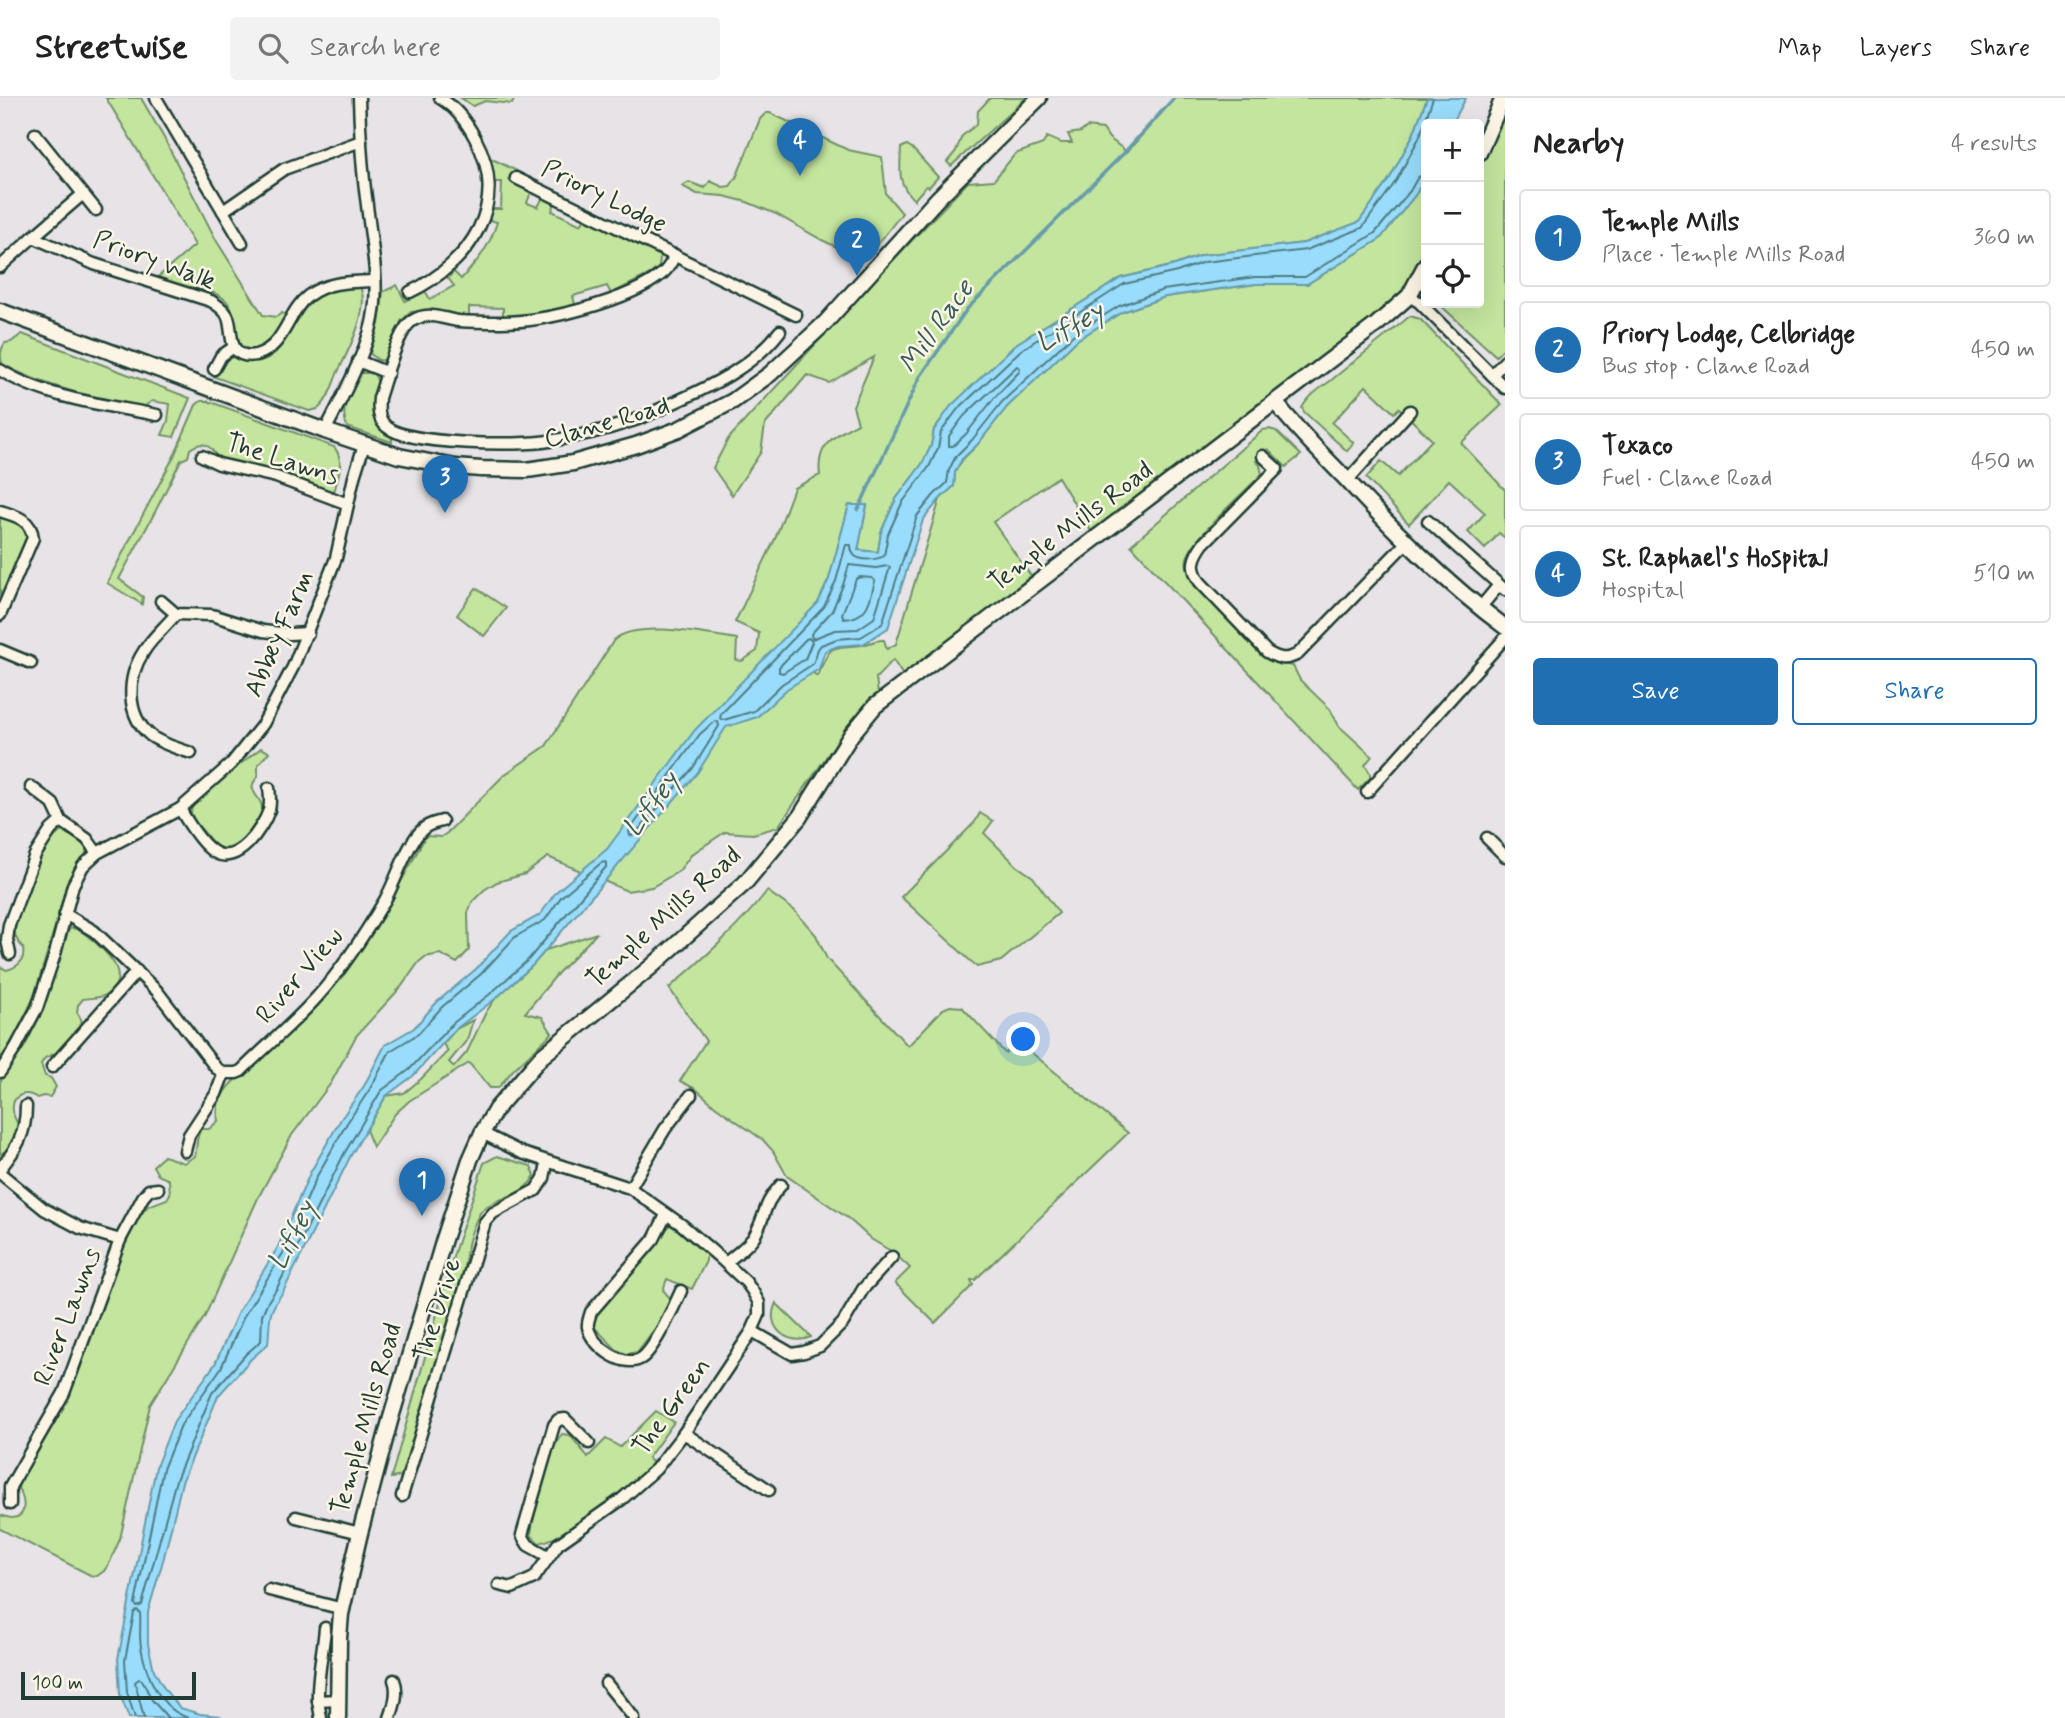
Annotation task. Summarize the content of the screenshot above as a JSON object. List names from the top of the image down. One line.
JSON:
{"streets":{"street":["Priory Lodge","Priory Walk","Clane Road","The Lawns","Temple Mills Road","Abbey Farm","River View","The Drive","River Lawns","The Green"]},"crossings":[["Clane Road","Abbey Farm"],["The Lawns","Abbey Farm"]],"water":["Mill Race","Liffey"],"scale_bar":"100 m","page":{"header":"Streetwise","search":"Search here","nav":["Map","Layers","Share"],"heading":["Nearby","4 results"],"pins":["4","2","3","1"],"map_buttons":["+","−"],"list":[{"mark":"1","name":"Temple Mills","note":"Place · Temple Mills Road","value":"360 m"},{"mark":"2","name":"Priory Lodge, Celbridge","note":"Bus stop · Clane Road","value":"450 m"},{"mark":"3","name":"Texaco","note":"Fuel · Clane Road","value":"450 m"},{"mark":"4","name":"St. Raphael's Hospital","note":"Hospital","value":"510 m"}],"buttons":["Save","Share"],"scale":"100 m"}}
